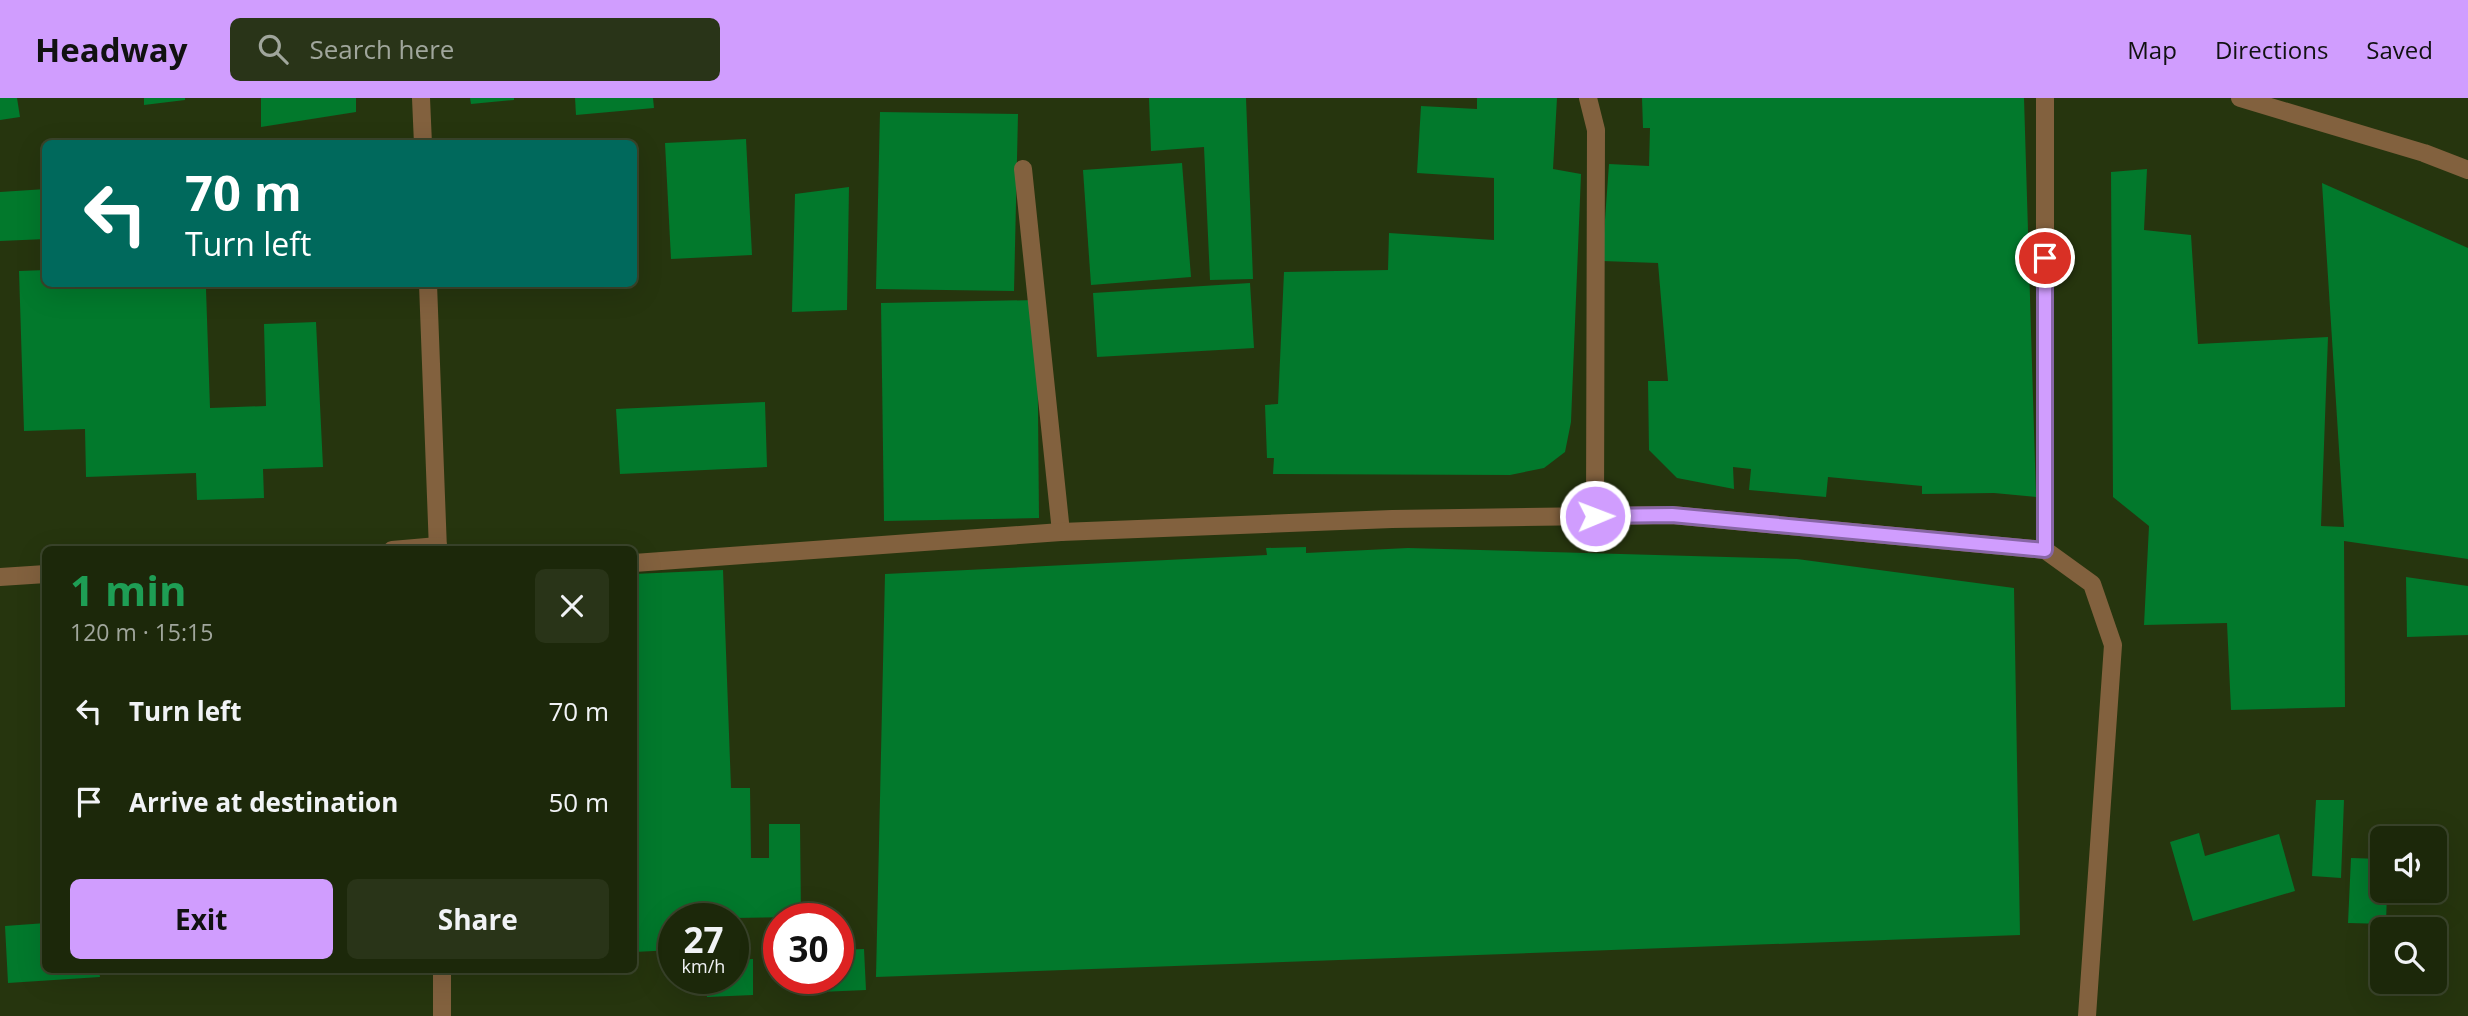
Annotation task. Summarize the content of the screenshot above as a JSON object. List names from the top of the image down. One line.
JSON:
{"page":{"header":"Headway","search":"Search here","nav":["Map","Directions","Saved"],"turn":["70 m","Turn left"],"heading":["1 min","120 m · 15:15"],"list":[{"name":"Turn left","value":"70 m"},{"name":"Arrive at destination","value":"50 m"}],"buttons":["Exit","Share"],"speed":"27 km/h","limit":"30"}}
